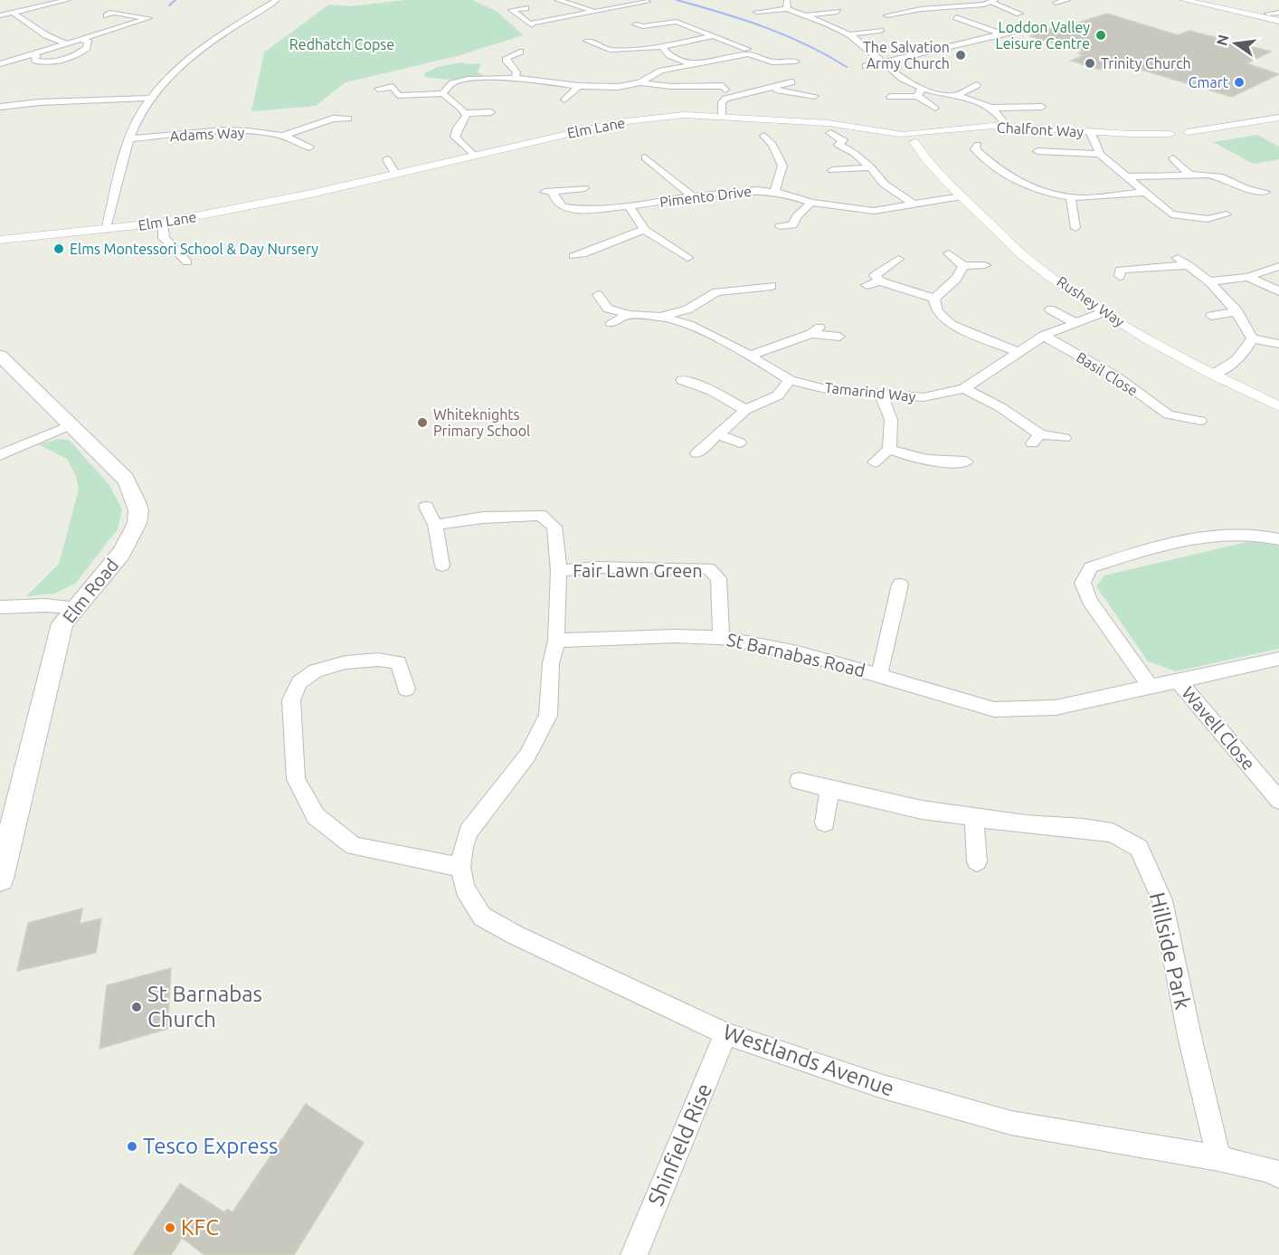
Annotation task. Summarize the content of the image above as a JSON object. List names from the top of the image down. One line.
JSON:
{"streets":{"main road":["Elm Road"],"street":["Elm Lane","Chalfont Way","Adams Way","Pimento Drive","Rushey Way","Basil Close","Tamarind Way","Fair Lawn Green","St Barnabas Road","Wavell Close","Hillside Park","Westlands Avenue","Shinfield Rise"]},"crossings":[["Elm Lane","Chalfont Way"],["Chalfont Way","Rushey Way"],["Pimento Drive","Rushey Way"],["Rushey Way","Tamarind Way"],["Basil Close","Tamarind Way"],["Fair Lawn Green","St Barnabas Road"],["St Barnabas Road","Wavell Close"],["Hillside Park","Westlands Avenue"],["Westlands Avenue","Shinfield Rise"]],"parks":["Redhatch Copse"],"places":["Loddon Valley Leisure Centre","The Salvation Army Church","Trinity Church","Cmart","Elms Montessori School & Day Nursery","Whiteknights Primary School","St Barnabas Church","Tesco Express","KFC"],"north":"left"}
